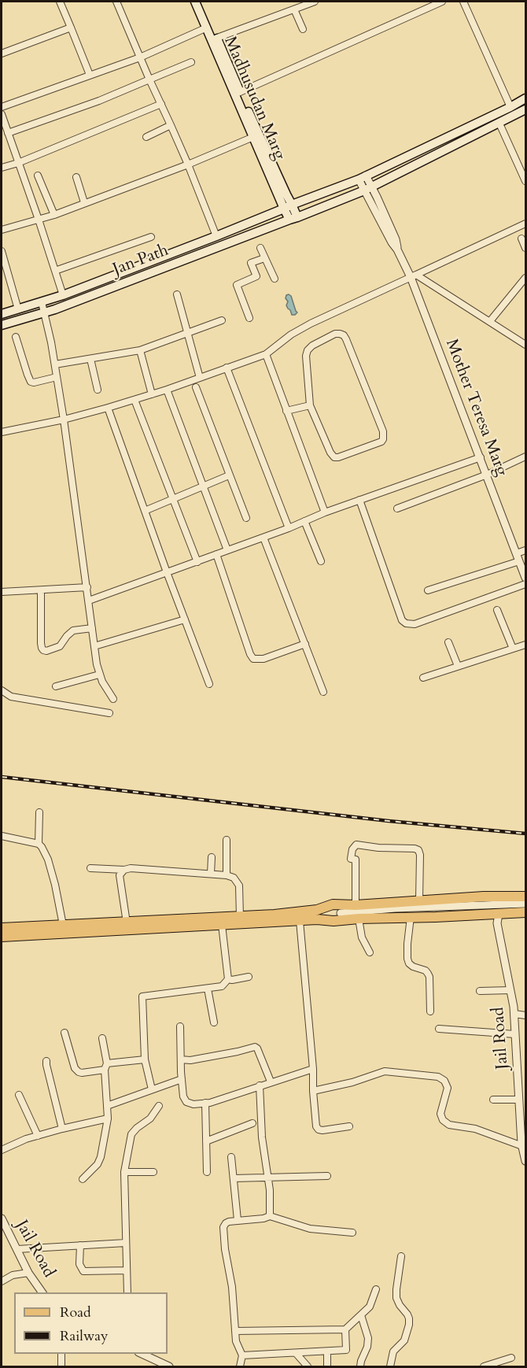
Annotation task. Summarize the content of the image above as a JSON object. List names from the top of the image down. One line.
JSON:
{"streets":{"main road":["Madhusudan Marg","Jan Path"],"street":["Mother Teresa Marg","Jail Road"]},"crossings":[["Madhusudan Marg","Jan Path"],["Jan Path","Mother Teresa Marg"]],"legend":["Road","Railway"]}
